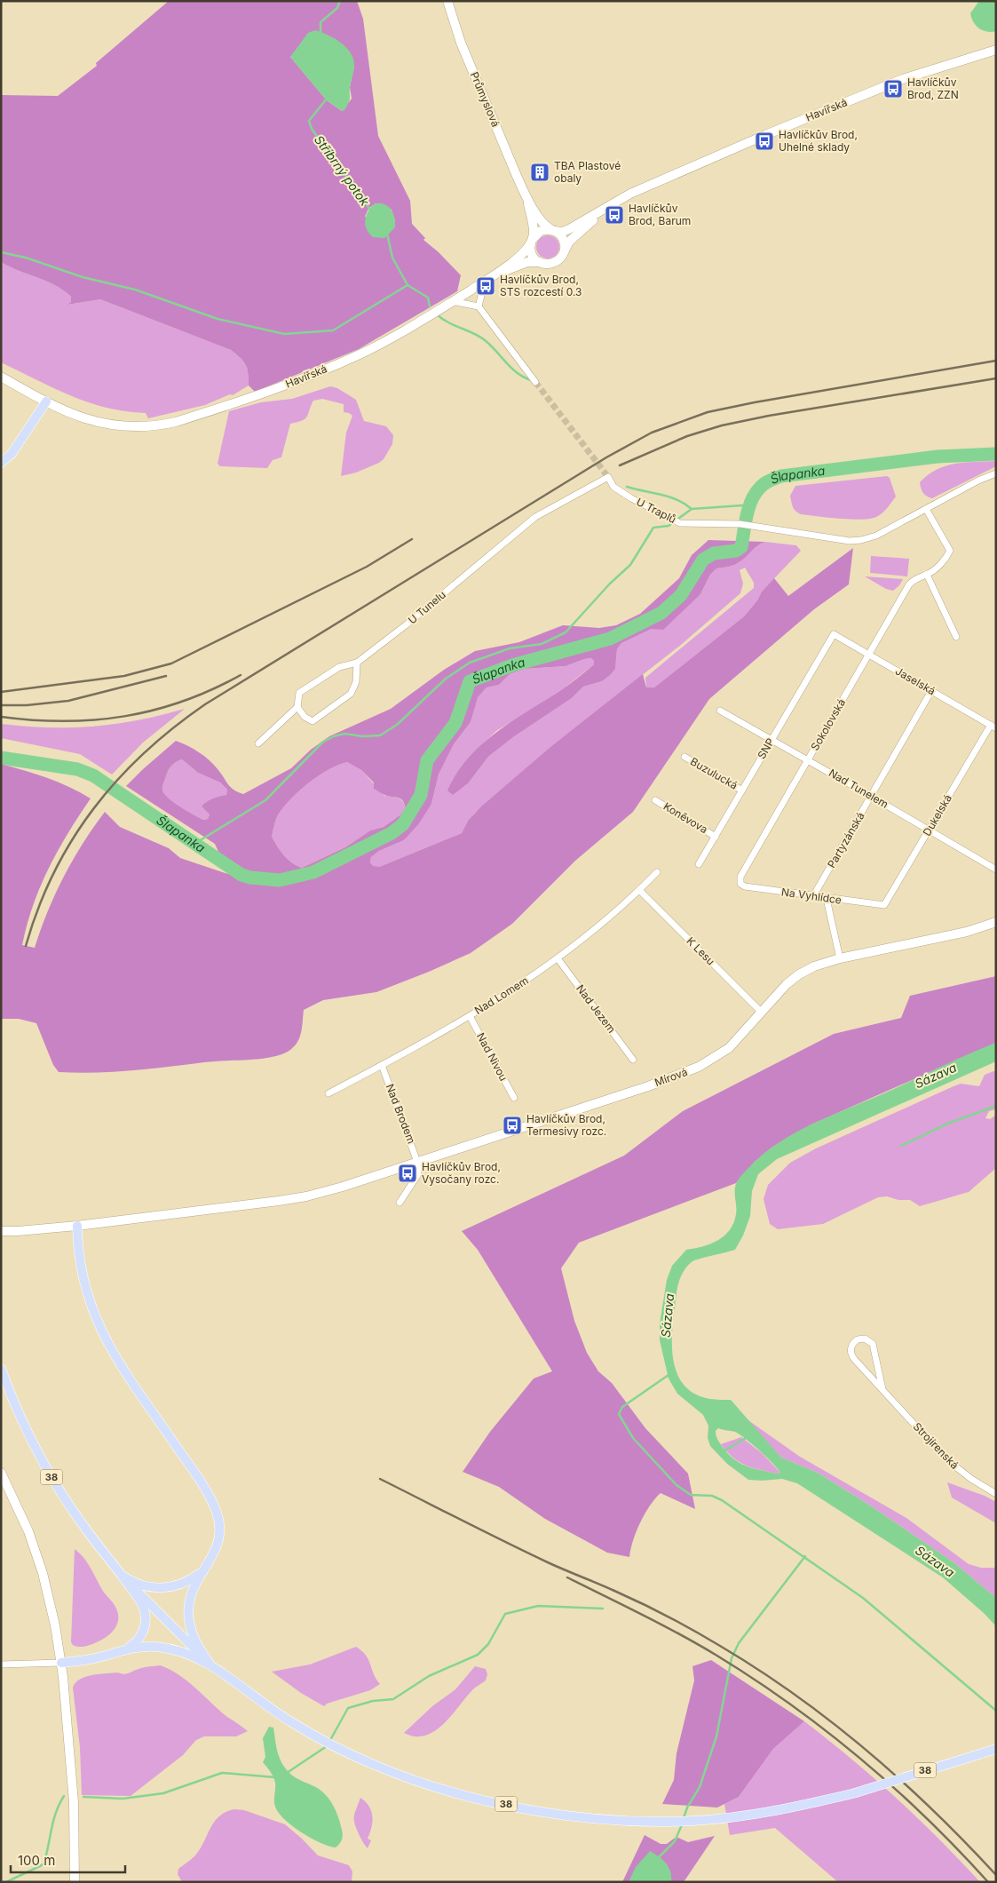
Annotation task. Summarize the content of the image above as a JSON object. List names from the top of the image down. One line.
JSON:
{"streets":{"main road":["38"],"street":["Průmyslová","Havířská","U Traplů","U Tunelu","Jaselská","Sokolovská","SNP","Buzulucká","Nad Tunelem","Dukelská","Koněvova","Partyzánská","Na Vyhlídce","K Lesu","Nad Lomem","Nad Jezem","Nad Nivou","Mírová","Nad Brodem","Strojírenská"]},"crossings":[["Průmyslová","Havířská"],["U Traplů","U Tunelu"],["U Traplů","Sokolovská"],["Jaselská","Sokolovská"],["Jaselská","SNP"],["Jaselská","Dukelská"],["Jaselská","Partyzánská"],["Sokolovská","Nad Tunelem"],["Sokolovská","Na Vyhlídce"],["SNP","Buzulucká"],["SNP","Nad Tunelem"],["SNP","Koněvova"],["Nad Tunelem","Dukelská"],["Nad Tunelem","Partyzánská"],["Dukelská","Na Vyhlídce"],["Partyzánská","Na Vyhlídce"],["K Lesu","Nad Lomem"],["K Lesu","Mírová"],["Nad Lomem","Nad Jezem"],["Nad Lomem","Nad Nivou"],["Nad Lomem","Nad Brodem"],["Mírová","Nad Brodem"]],"water":["Stříbrný potok","Šlapanka","Sázava"],"places":{"bus stop":["Havlíčkův Brod, ZZN","Havlíčkův Brod, Uhelné sklady","Havlíčkův Brod, Barum","Havlíčkův Brod, STS rozcestí 0.3","Havlíčkův Brod, Termesivy rozc.","Havlíčkův Brod, Vysočany rozc."],"building":["TBA Plastové obaly"]},"scale_bar":"100 m"}
